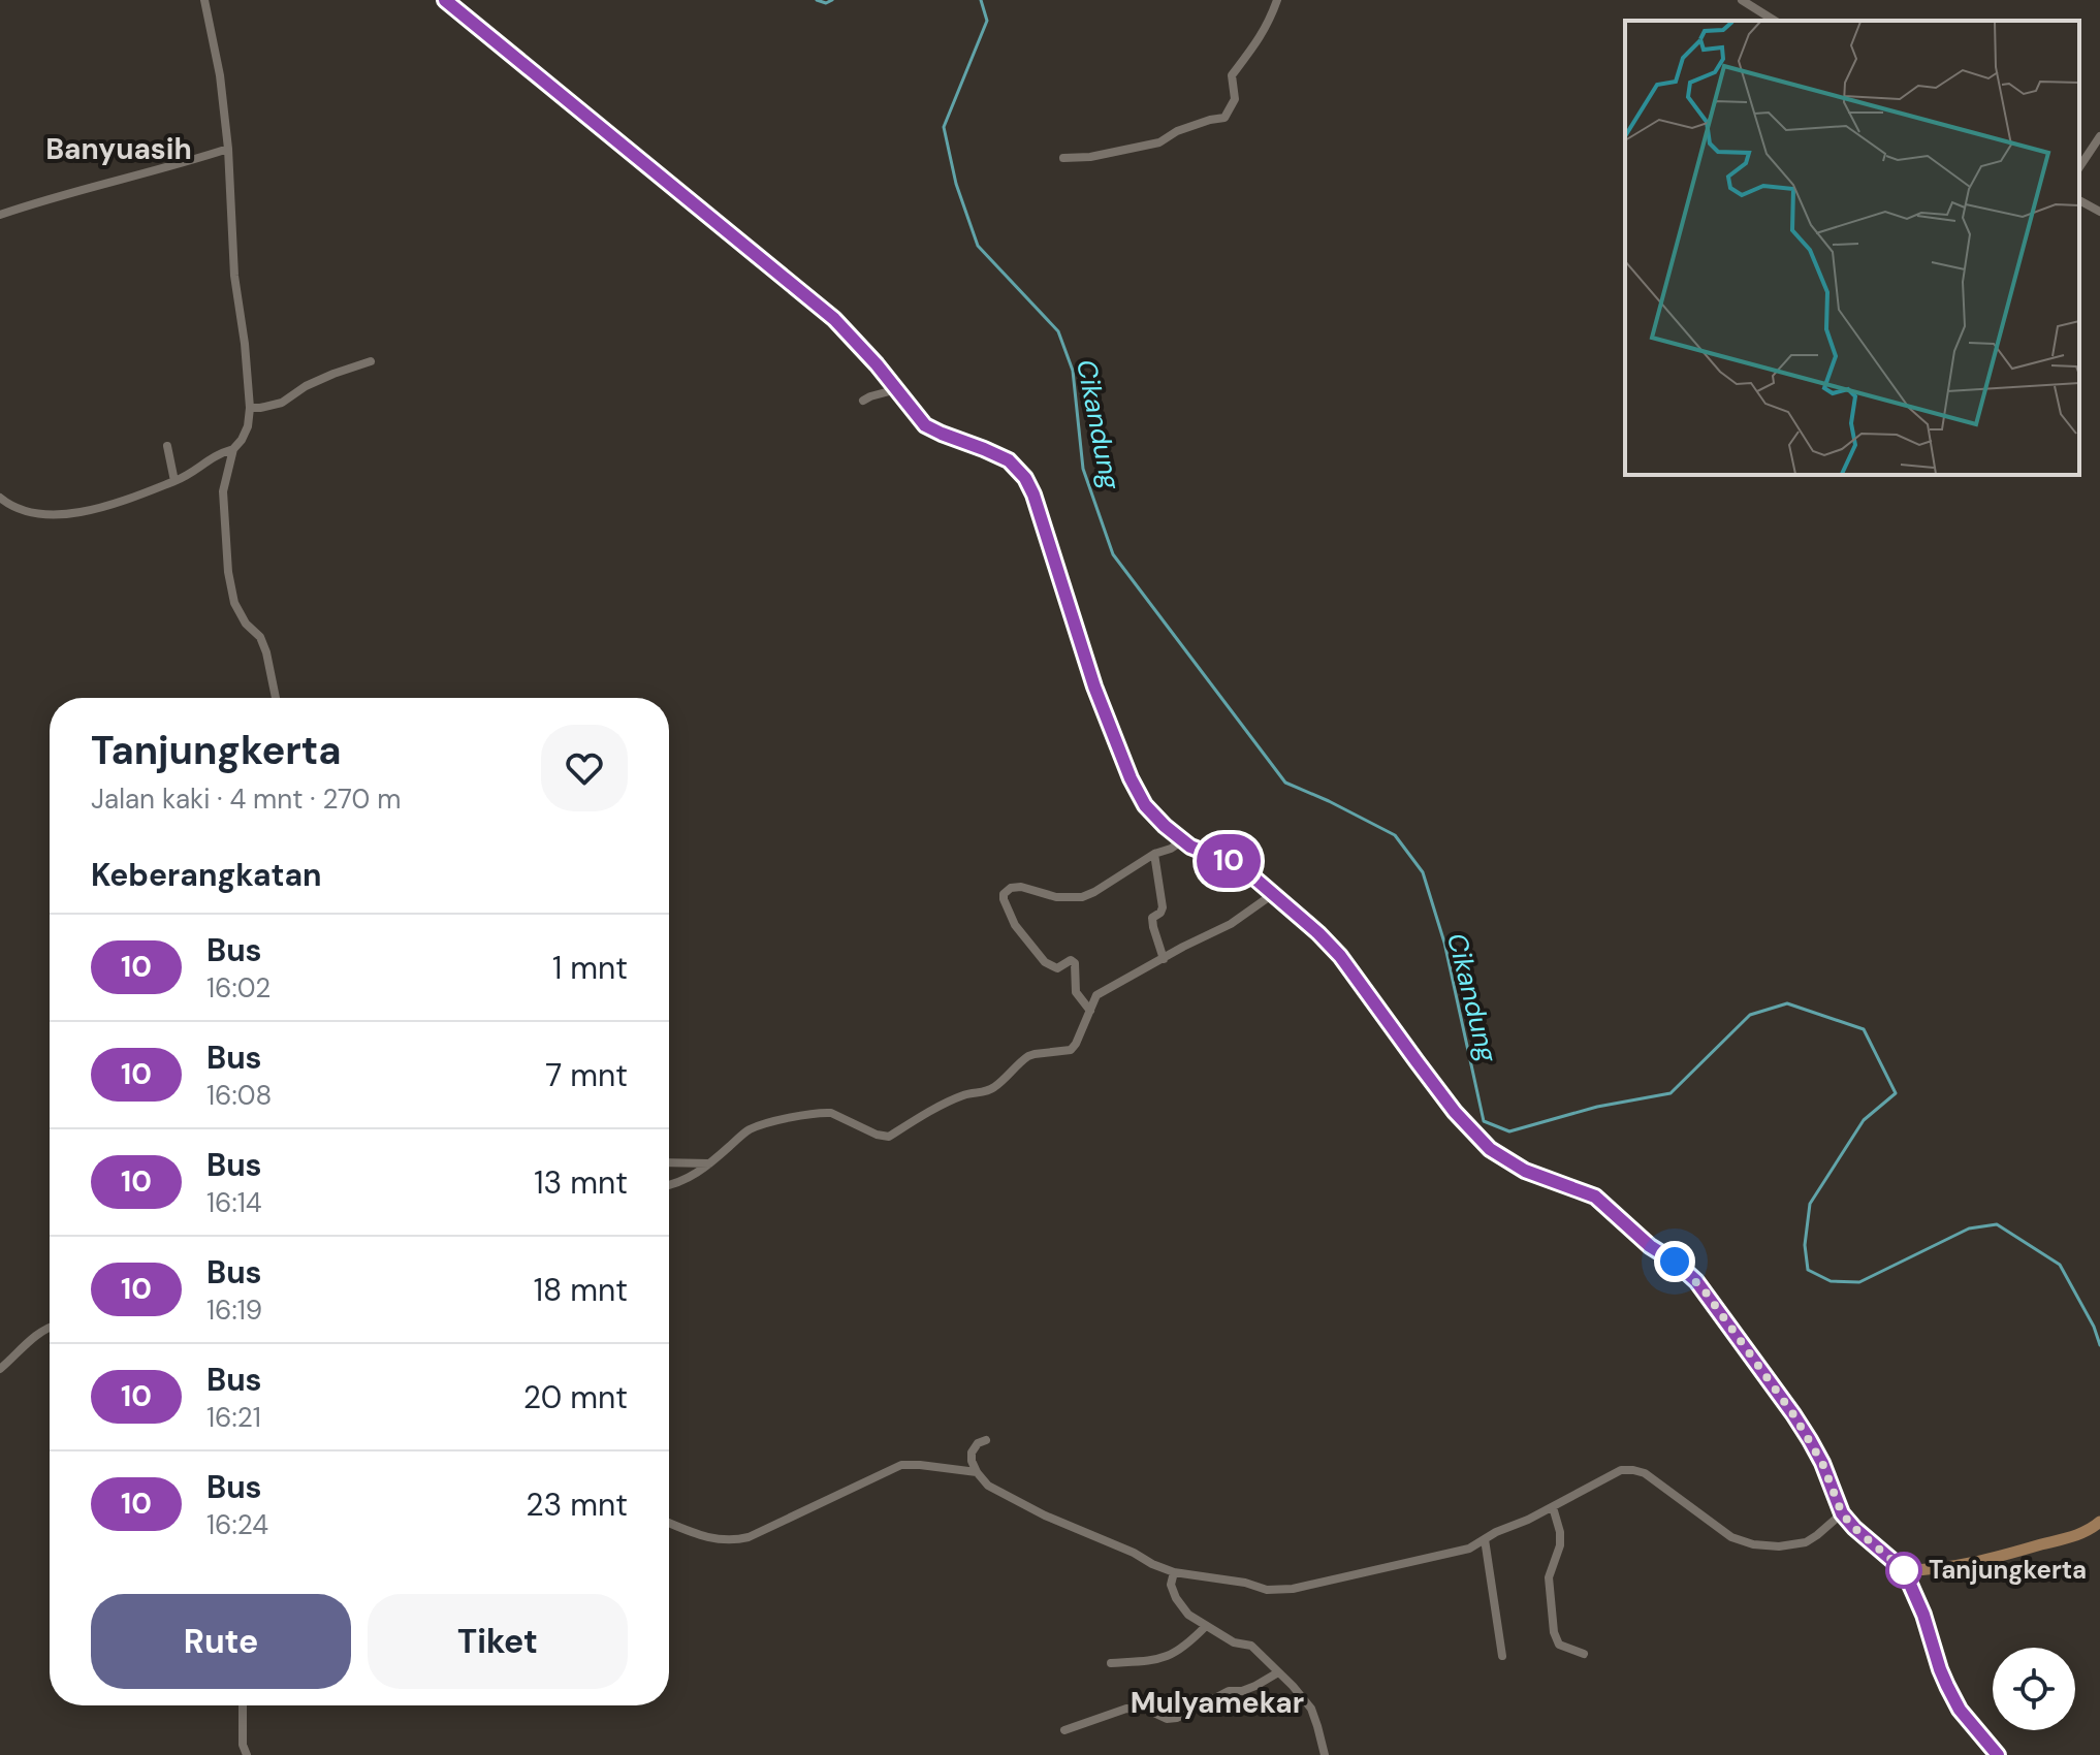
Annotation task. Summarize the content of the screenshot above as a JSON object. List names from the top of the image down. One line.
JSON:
{"districts":["Banyuasih","Mulyamekar"],"water":["Cikandung"],"places":["Tanjungkerta"],"lines":["bus line 10"],"page":{"on_map":"10","heading":[["Tanjungkerta","Jalan kaki · 4 mnt · 270 m"],"Keberangkatan"],"list":[{"mark":"10","name":"Bus","note":"16:02","value":"1 mnt"},{"mark":"10","name":"Bus","note":"16:08","value":"7 mnt"},{"mark":"10","name":"Bus","note":"16:14","value":"13 mnt"},{"mark":"10","name":"Bus","note":"16:19","value":"18 mnt"},{"mark":"10","name":"Bus","note":"16:21","value":"20 mnt"},{"mark":"10","name":"Bus","note":"16:24","value":"23 mnt"}],"buttons":["Rute","Tiket"]}}
